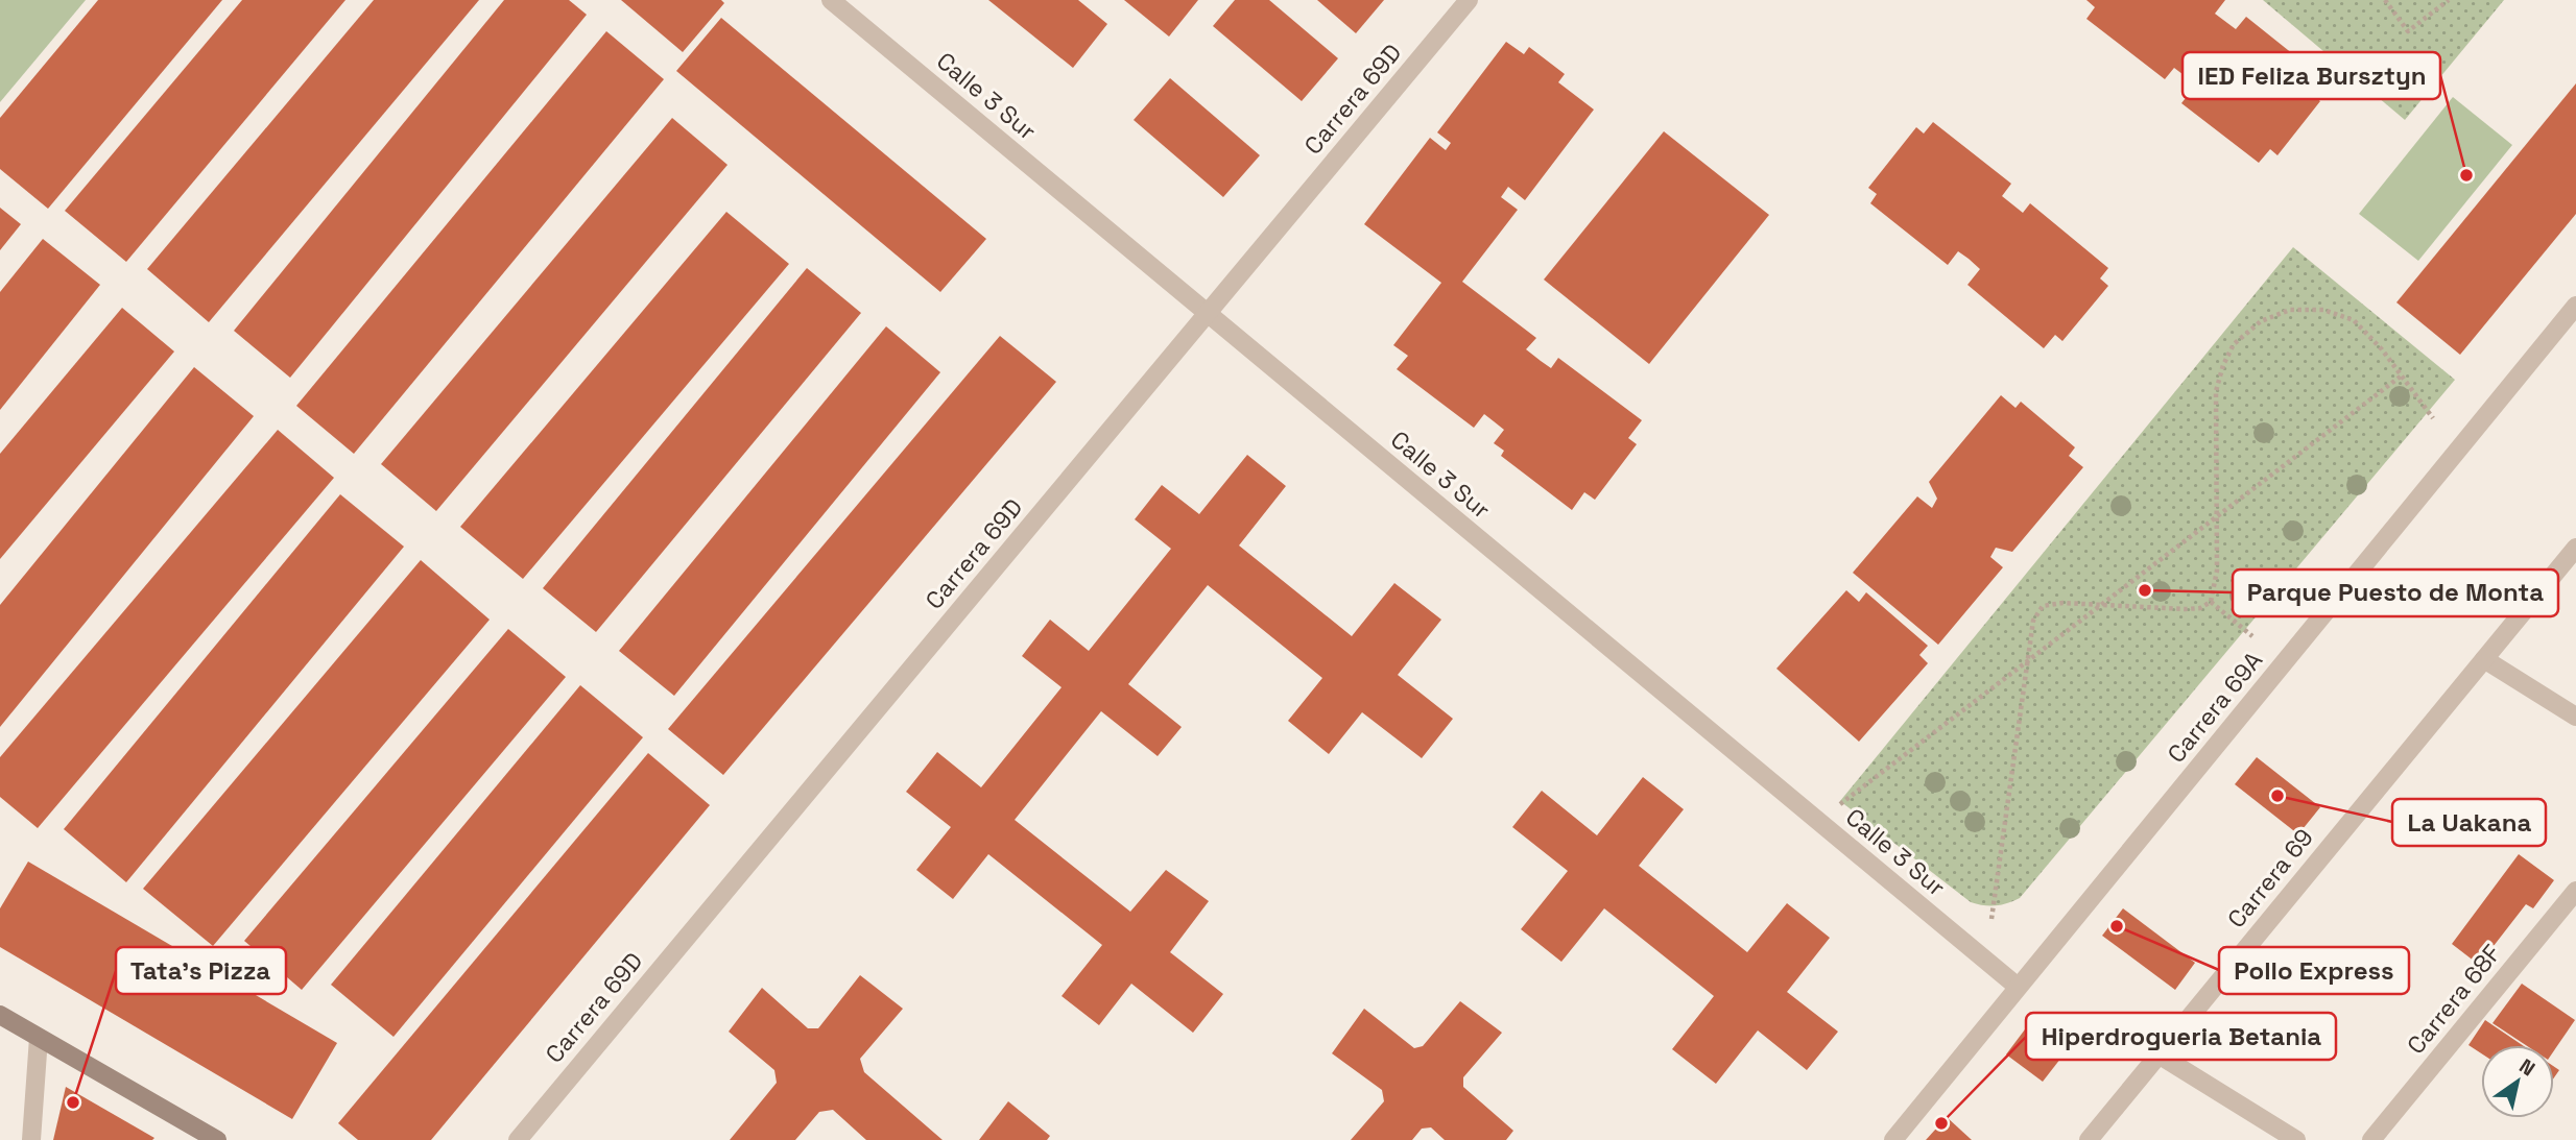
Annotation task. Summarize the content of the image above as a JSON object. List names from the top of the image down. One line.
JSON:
{"streets":{"street":["Calle 3 Sur","Carrera 69D","Carrera 69A","Carrera 69","Carrera 68F"]},"crossings":[["Calle 3 Sur","Carrera 69D"],["Calle 3 Sur","Carrera 69A"]],"places":["IED Feliza Bursztyn","Parque Puesto de Monta","La Uakana","Pollo Express","Tata's Pizza","Hiperdrogueria Betania"],"north":"top right"}
